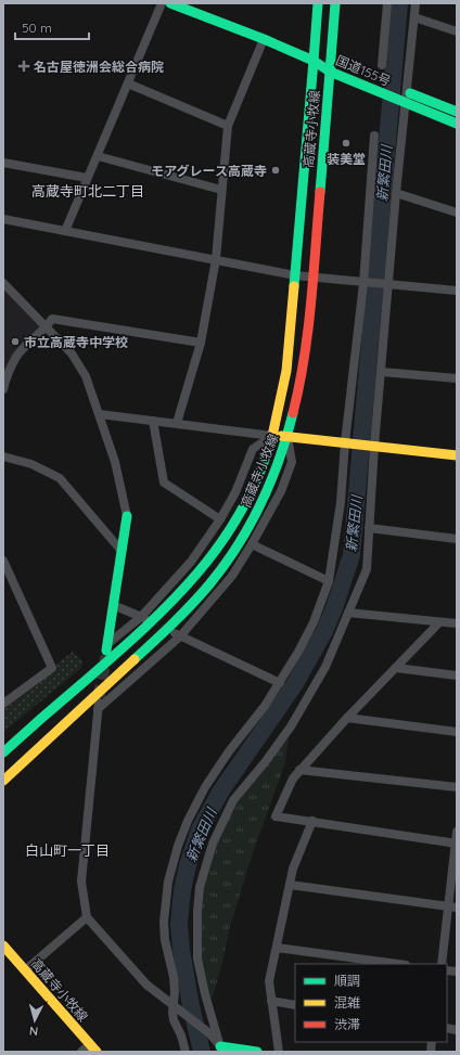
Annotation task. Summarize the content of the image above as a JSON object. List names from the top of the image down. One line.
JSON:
{"streets":{"main road":["国道155号","高蔵寺小牧線"]},"crossings":[["国道155号","高蔵寺小牧線"]],"districts":["高蔵寺町北二丁目","白山町一丁目"],"water":["新繁田川"],"places":{"health":["名古屋徳洲会総合病院"],"other":["装美堂","モアグレース高蔵寺","市立高蔵寺中学校"]},"legend":["順調","混雑","渋滞"],"scale_bar":"50 m","north":"bottom"}
